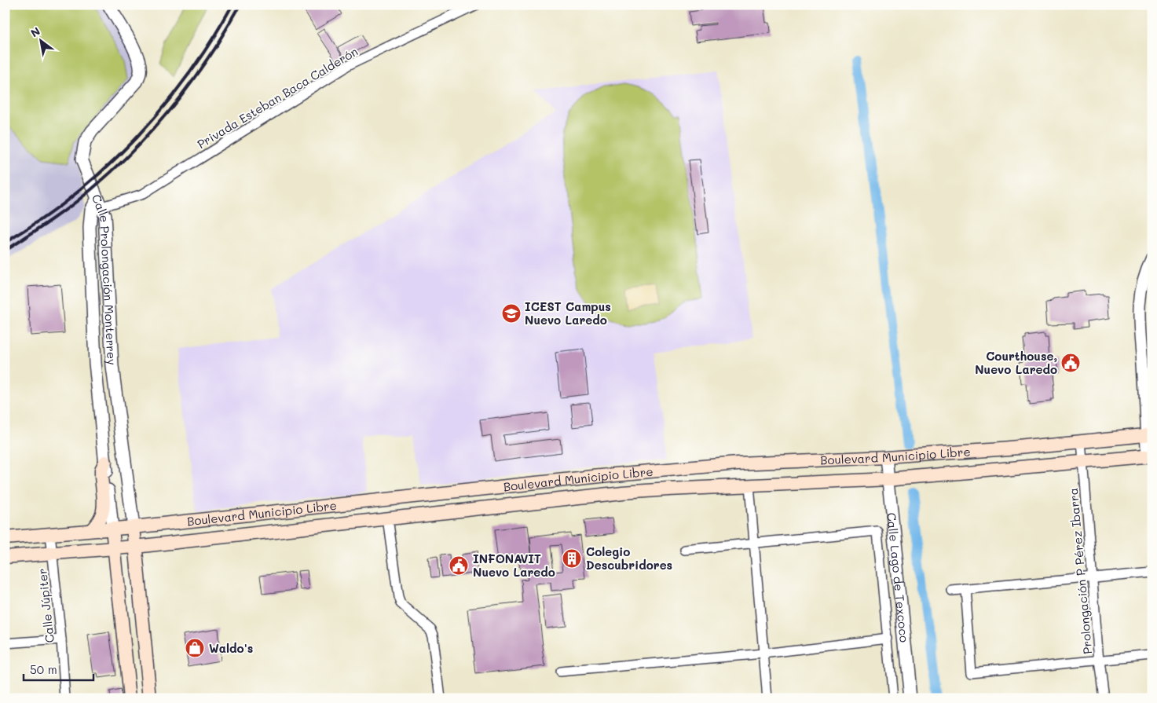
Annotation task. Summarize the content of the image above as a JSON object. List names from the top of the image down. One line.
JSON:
{"streets":{"main road":["Calle Prolongación Monterrey","Boulevard Municipio Libre"],"street":["Privada Esteban Baca Calderón","Prolongación P Pérez Ibarra","Calle Lago de Texcoco","Calle Júpiter"]},"crossings":[["Privada Esteban Baca Calderón","Calle Prolongación Monterrey"],["Calle Prolongación Monterrey","Boulevard Municipio Libre"],["Boulevard Municipio Libre","Prolongación P Pérez Ibarra"],["Boulevard Municipio Libre","Calle Lago de Texcoco"],["Boulevard Municipio Libre","Calle Júpiter"]],"places":{"school or university":["ICEST Campus Nuevo Laredo"],"public building":["Courthouse, Nuevo Laredo","INFONAVIT Nuevo Laredo"],"building":["Colegio Descubridores"],"shop":["Waldo's"]},"scale_bar":"50 m","north":"top left"}
